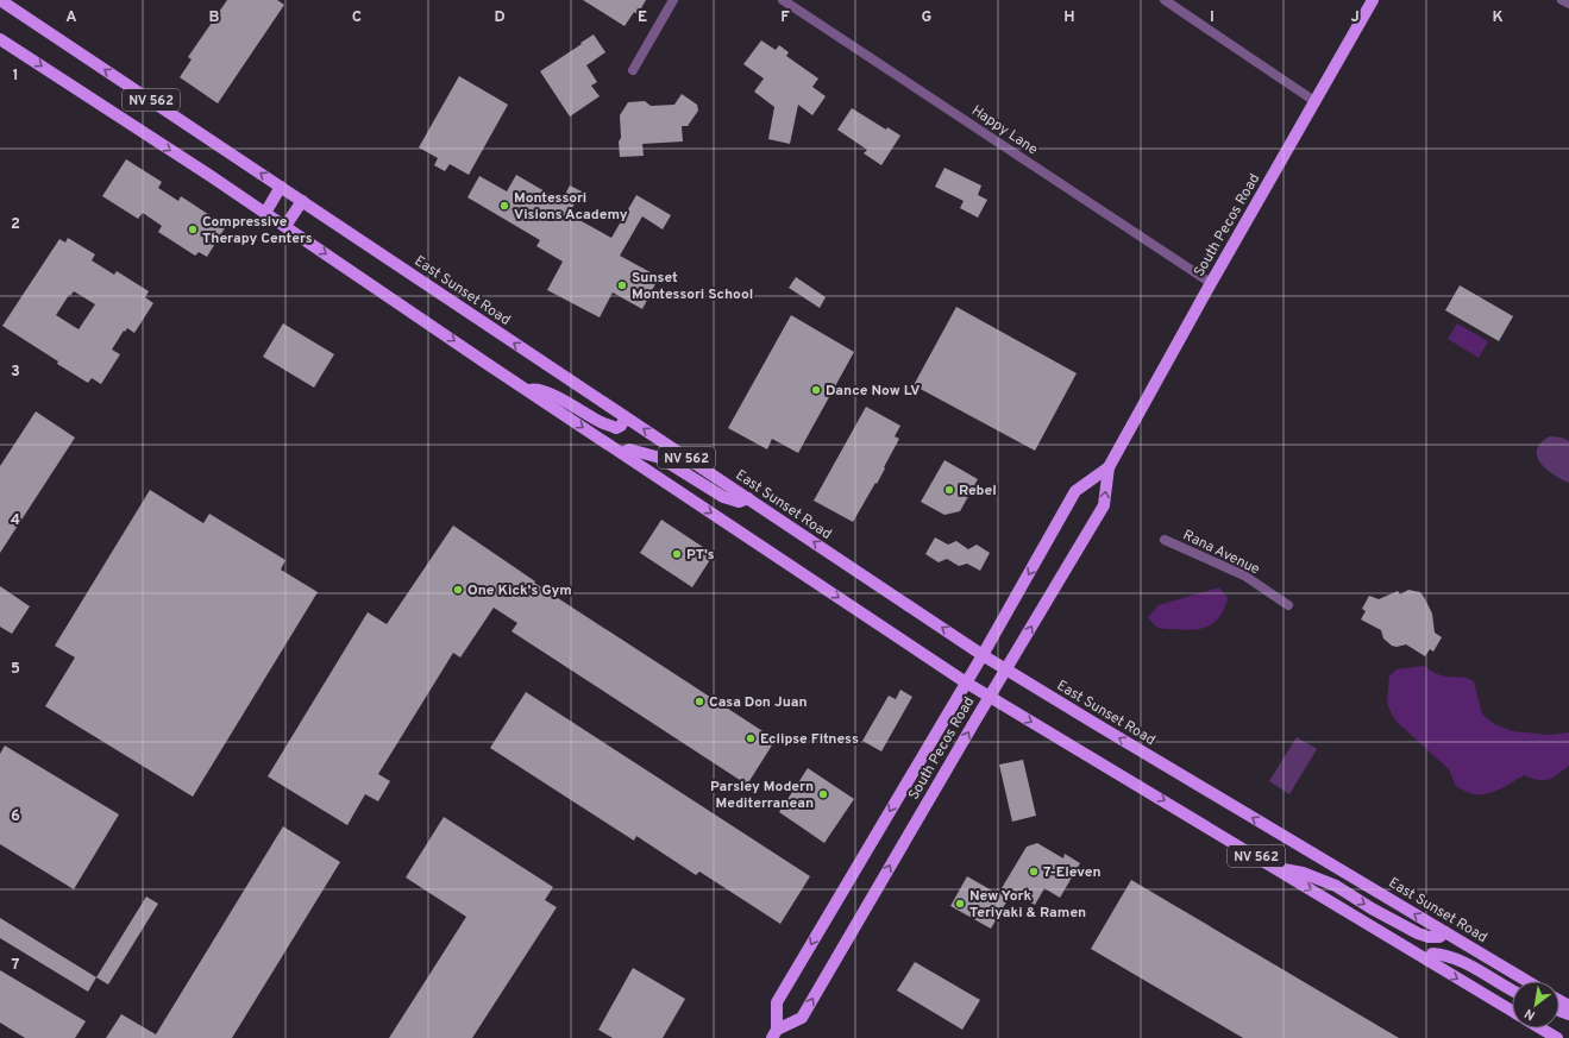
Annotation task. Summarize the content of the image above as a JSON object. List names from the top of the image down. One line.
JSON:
{"streets":{"main road":["NV 562","South Pecos Road","East Sunset Road"],"street":["Happy Lane","Rana Avenue"]},"crossings":[["NV 562","South Pecos Road"],["Happy Lane","South Pecos Road"],["South Pecos Road","East Sunset Road"]],"places":["Montessori Visions Academy","Compressive Therapy Centers","Sunset Montessori School","Dance Now LV","Rebel","PT's","One Kick's Gym","Casa Don Juan","Eclipse Fitness","Parsley Modern Mediterranean","7-Eleven","New York Teriyaki & Ramen"],"north":"bottom left","grid":{"columns":["A","B","C","D","E","F","G","H","I","J","K"],"rows":["1","2","3","4","5","6","7"]}}
